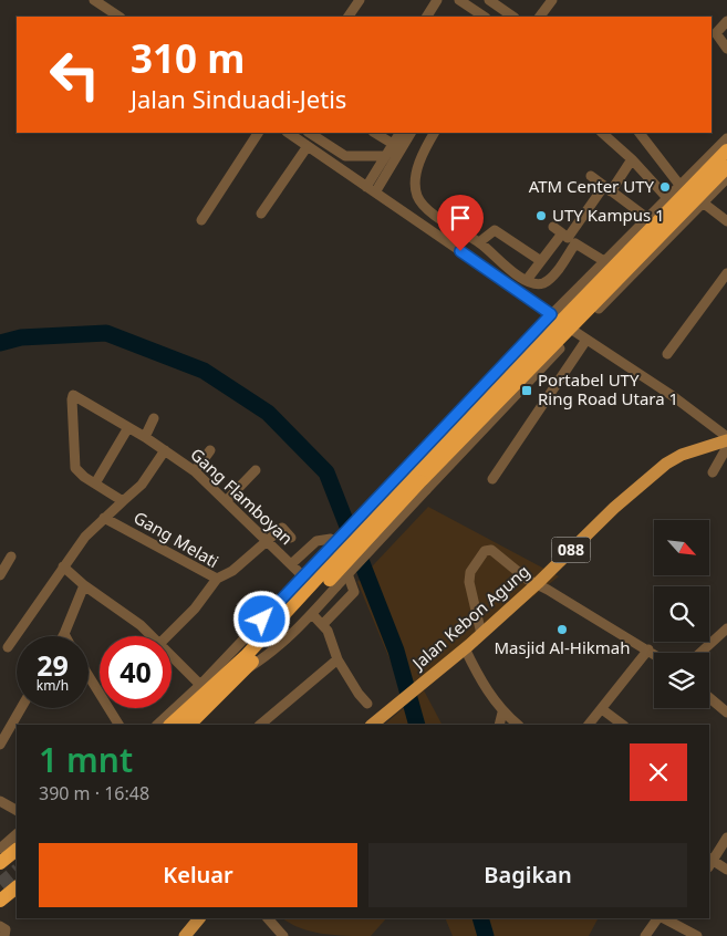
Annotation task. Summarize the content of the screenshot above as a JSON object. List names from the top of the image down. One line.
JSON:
{"streets":{"main road":["088","Jalan Kebon Agung"],"street":["Gang Flamboyan","Gang Melati"]},"places":{"other":["ATM Center UTY","UTY Kampus 1","Masjid Al-Hikmah"],"transit":["Portabel UTY Ring Road Utara 1"]},"north":"bottom right","page":{"turn":["310 m","Jalan Sinduadi-Jetis"],"speed":"29 km/h","limit":"40","heading":["1 mnt","390 m · 16:48"],"buttons":["Keluar","Bagikan"]}}
